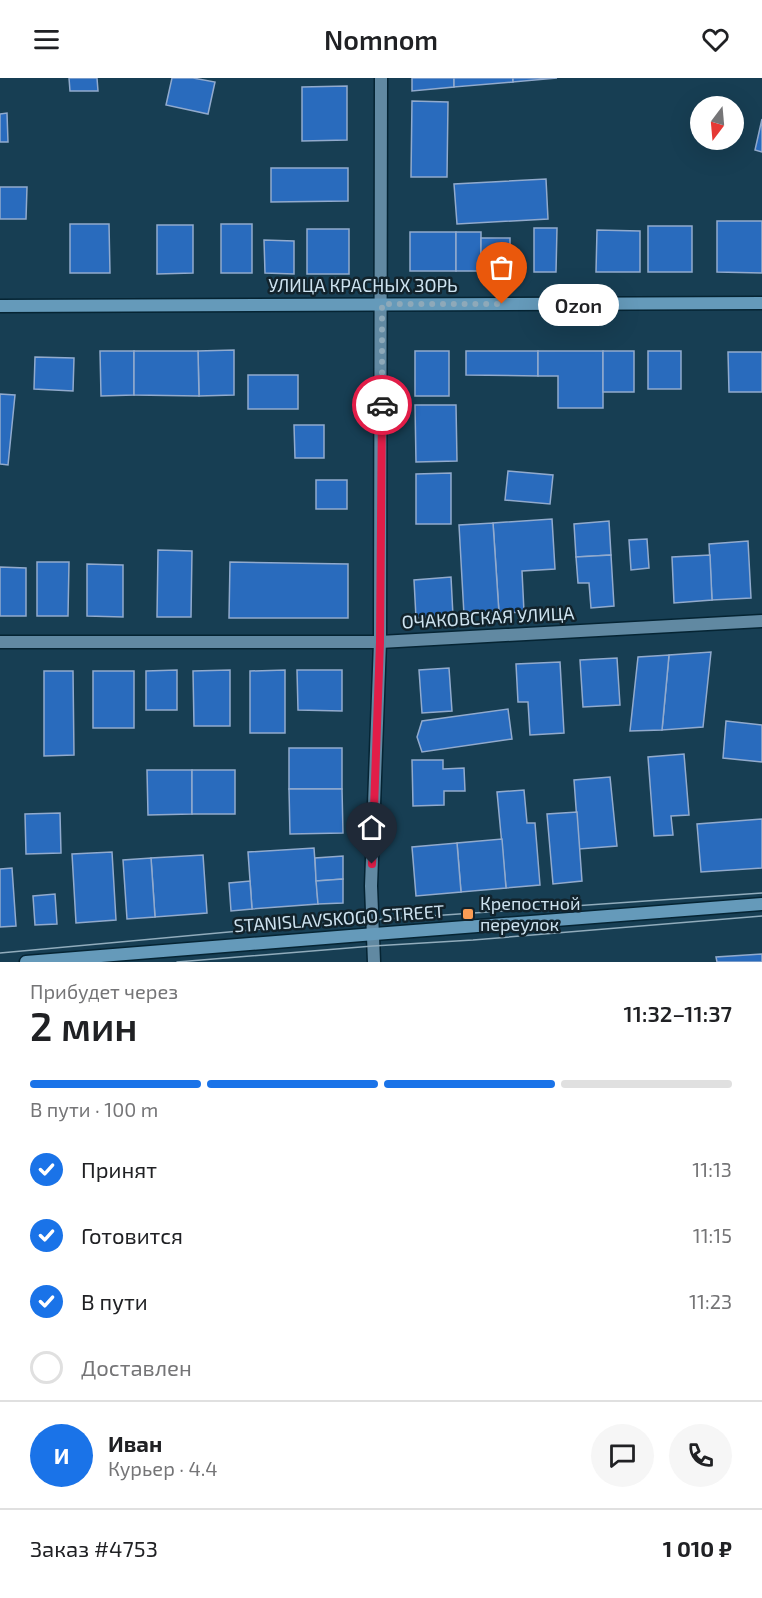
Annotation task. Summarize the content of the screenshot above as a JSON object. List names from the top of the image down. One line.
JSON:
{"streets":{"street":["УЛИЦА КРАСНЫХ ЗОРЬ","ОЧАКОВСКАЯ УЛИЦА","STANISLAVSKOGO STREET"]},"places":{"other":["Ozon"],"transit":["Крепостной переулок"]},"north":"bottom","page":{"header":"Nomnom","bubble":"Ozon","heading":["2 мин","Прибудет через","11:32–11:37"],"panel":["Иван","Курьер · 4.4","Заказ #4753","1 010 ₽"],"bar":"В пути · 100 m","list":[["Принят","11:13"],["Готовится","11:15"],["В пути","11:23"],"Доставлен"],"round":"И"}}
